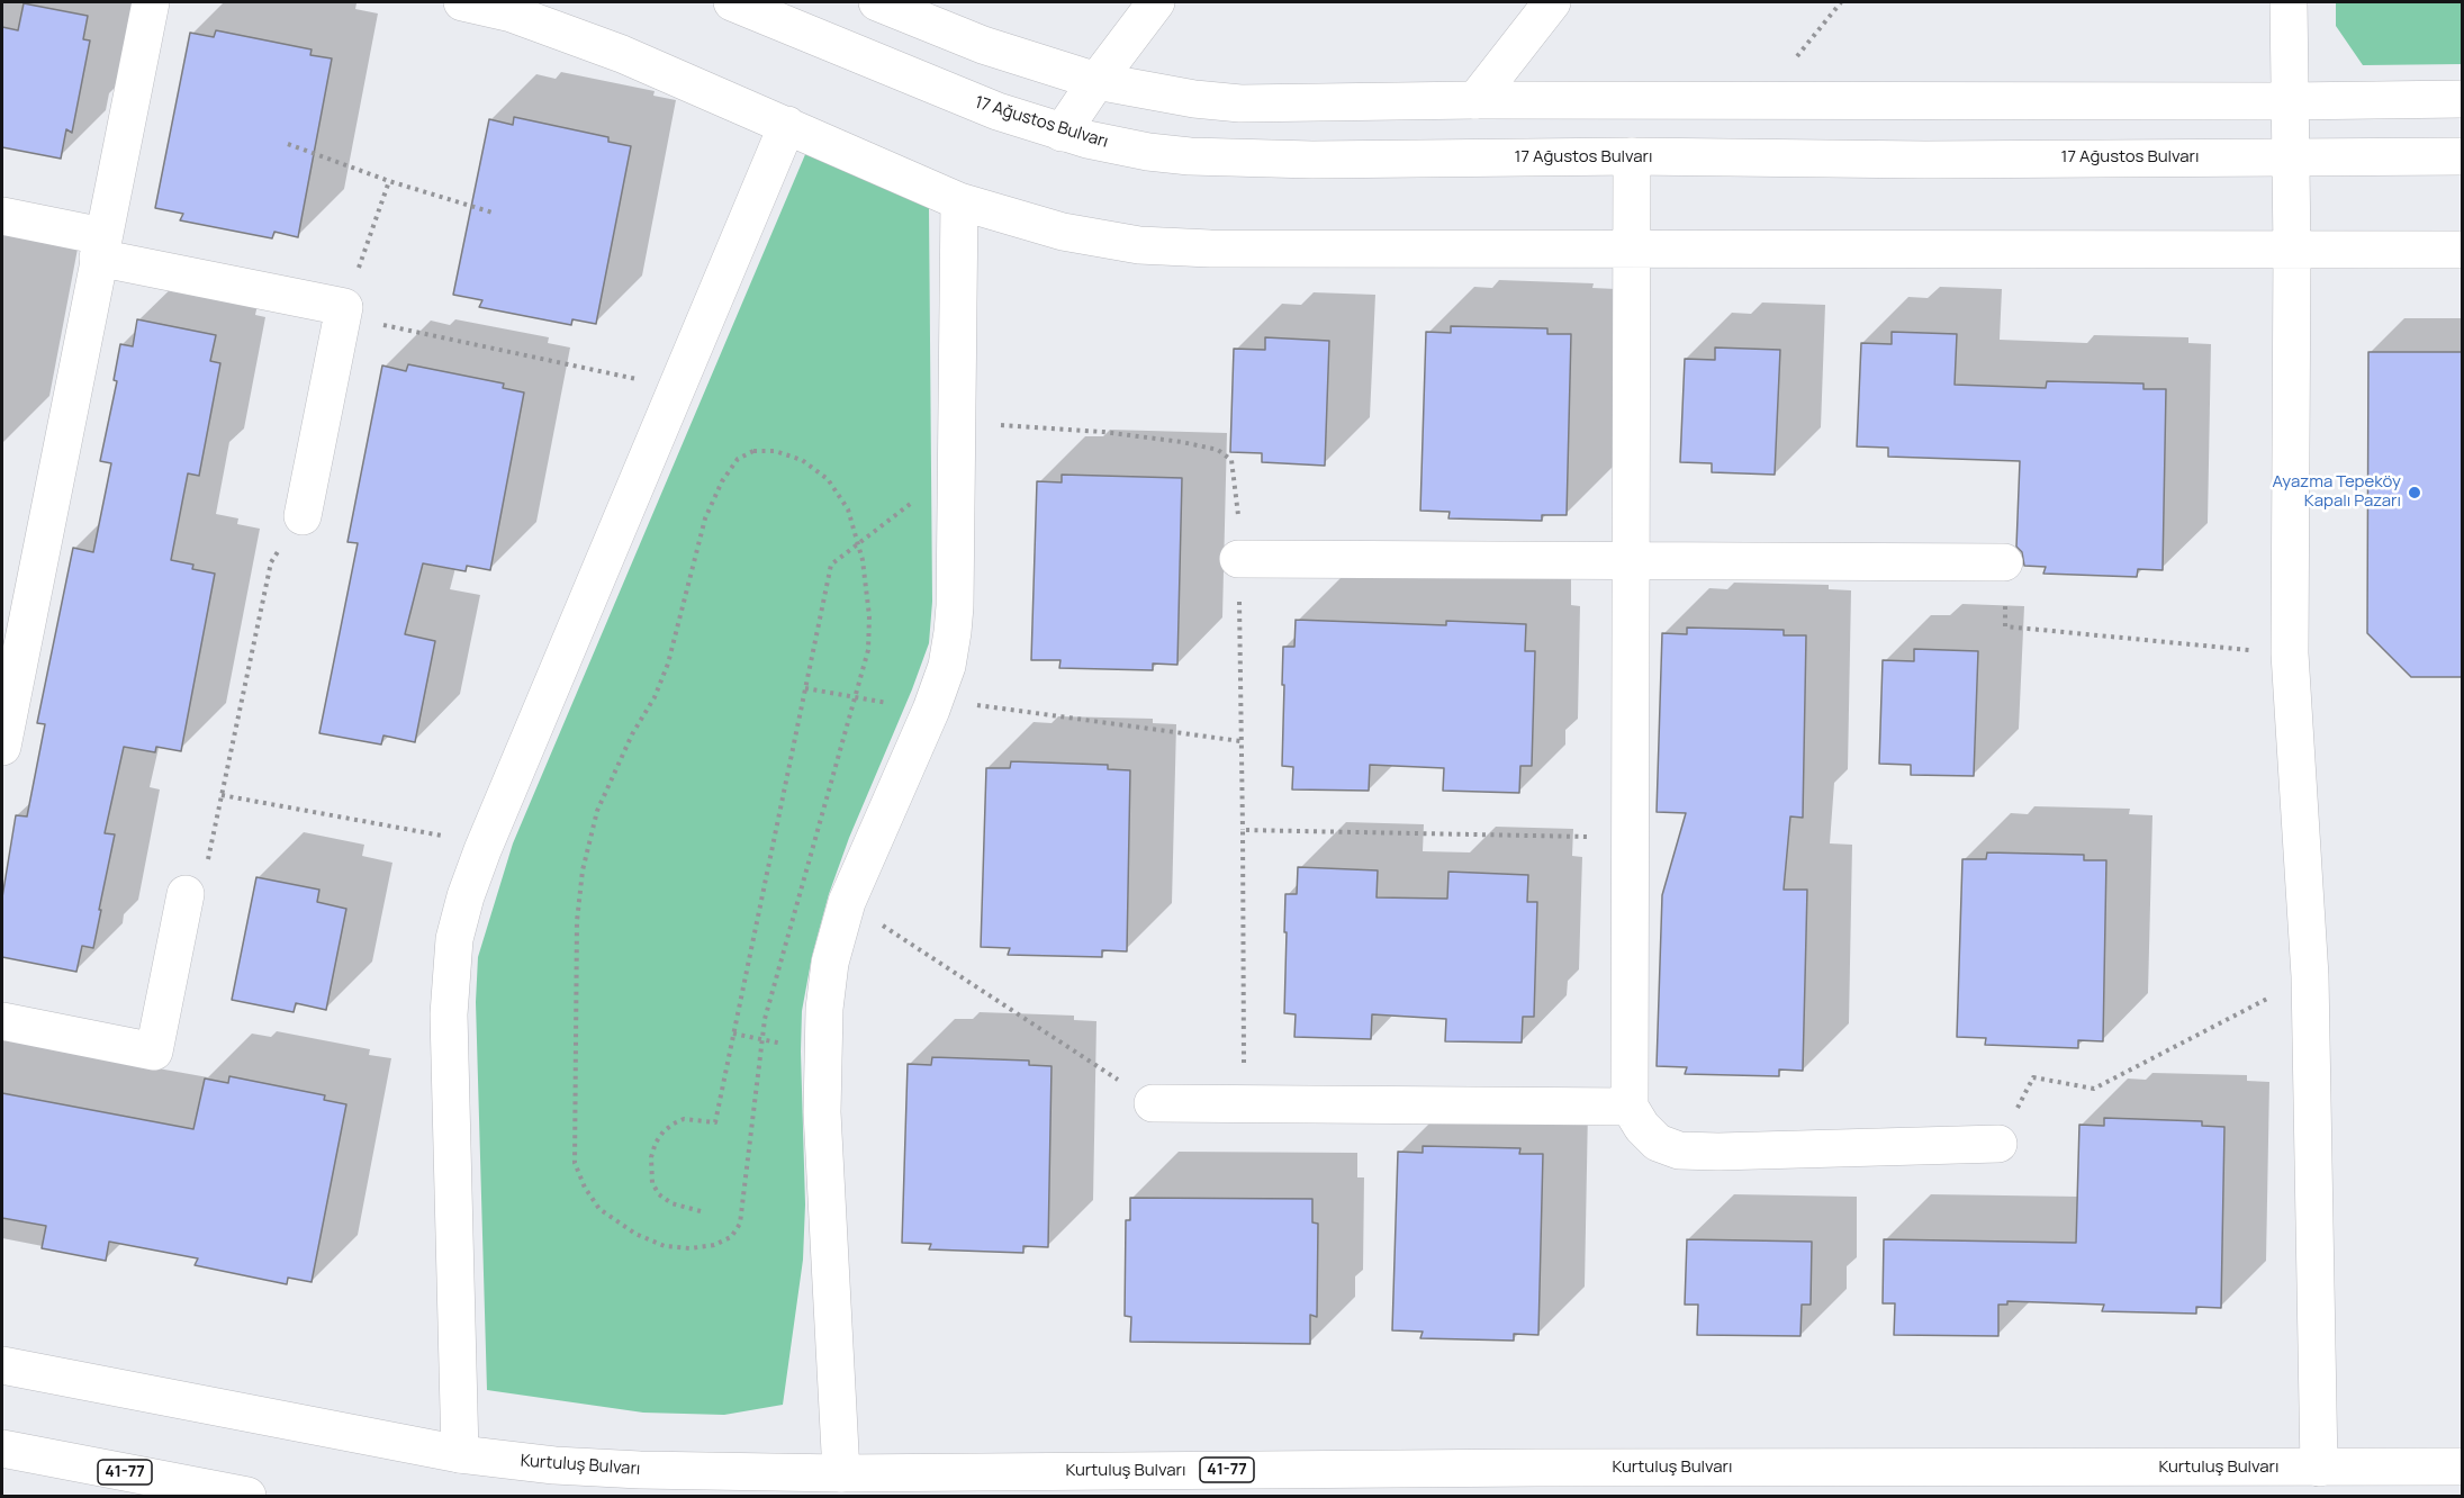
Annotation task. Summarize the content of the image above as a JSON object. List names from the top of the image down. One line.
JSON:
{"streets":{"main road":["17 Ağustos Bulvarı","Kurtuluş Bulvarı","41-77"]},"places":["Ayazma Tepeköy Kapalı Pazarı"]}
